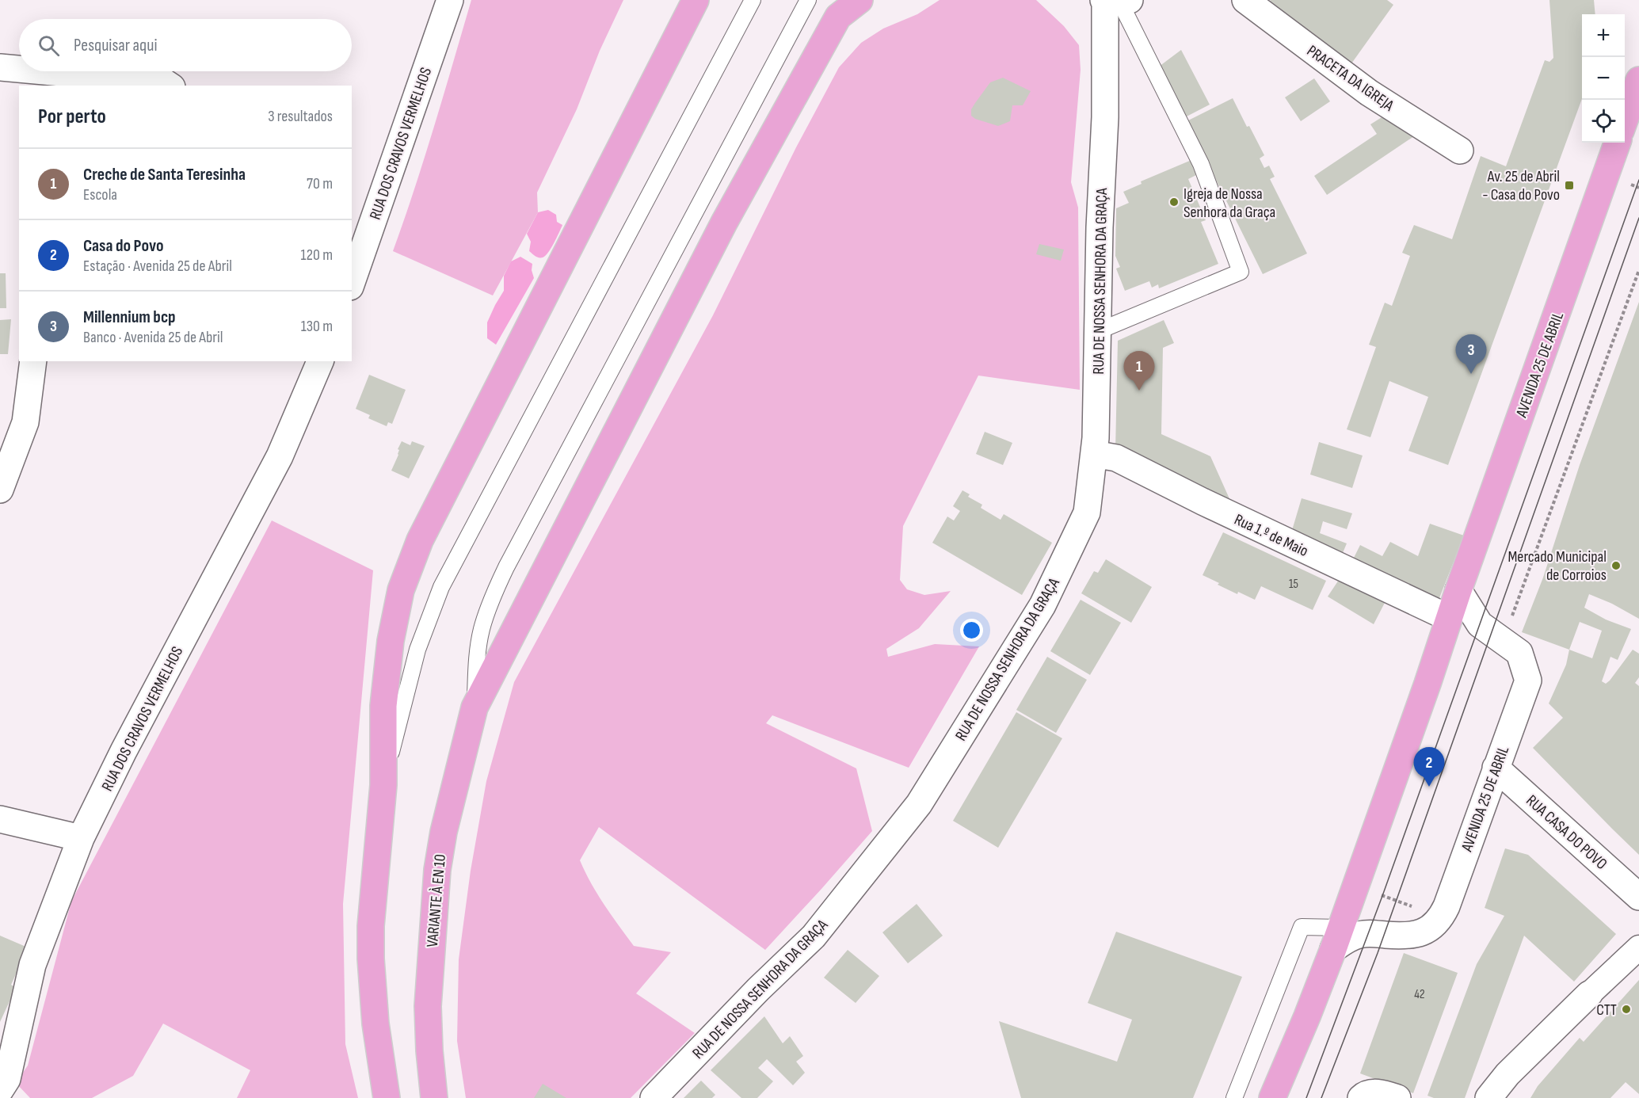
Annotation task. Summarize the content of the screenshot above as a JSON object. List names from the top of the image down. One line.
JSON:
{"streets":{"main road":["AVENIDA 25 DE ABRIL","VARIANTE À EN 10"],"street":["PRACETA DA IGREJA","RUA DOS CRAVOS VERMELHOS","RUA DE NOSSA SENHORA DA GRAÇA","Rua 1.º de Maio","RUA CASA DO POVO"]},"crossings":[["RUA DE NOSSA SENHORA DA GRAÇA","Rua 1.º de Maio"],["AVENIDA 25 DE ABRIL","Rua 1.º de Maio"],["AVENIDA 25 DE ABRIL","RUA CASA DO POVO"]],"places":{"transit":["Av. 25 de Abril - Casa do Povo"],"other":["Igreja de Nossa Senhora da Graça","Mercado Municipal de Corroios","CTT"]},"house_numbers":["15","42"],"page":{"map_buttons":["+","−"],"search":"Pesquisar aqui","heading":["Por perto","3 resultados"],"list":[{"mark":"1","name":"Creche de Santa Teresinha","note":"Escola","value":"70 m"},{"mark":"2","name":"Casa do Povo","note":"Estação · Avenida 25 de Abril","value":"120 m"},{"mark":"3","name":"Millennium bcp","note":"Banco · Avenida 25 de Abril","value":"130 m"}],"pins":["3","1","2"]}}
